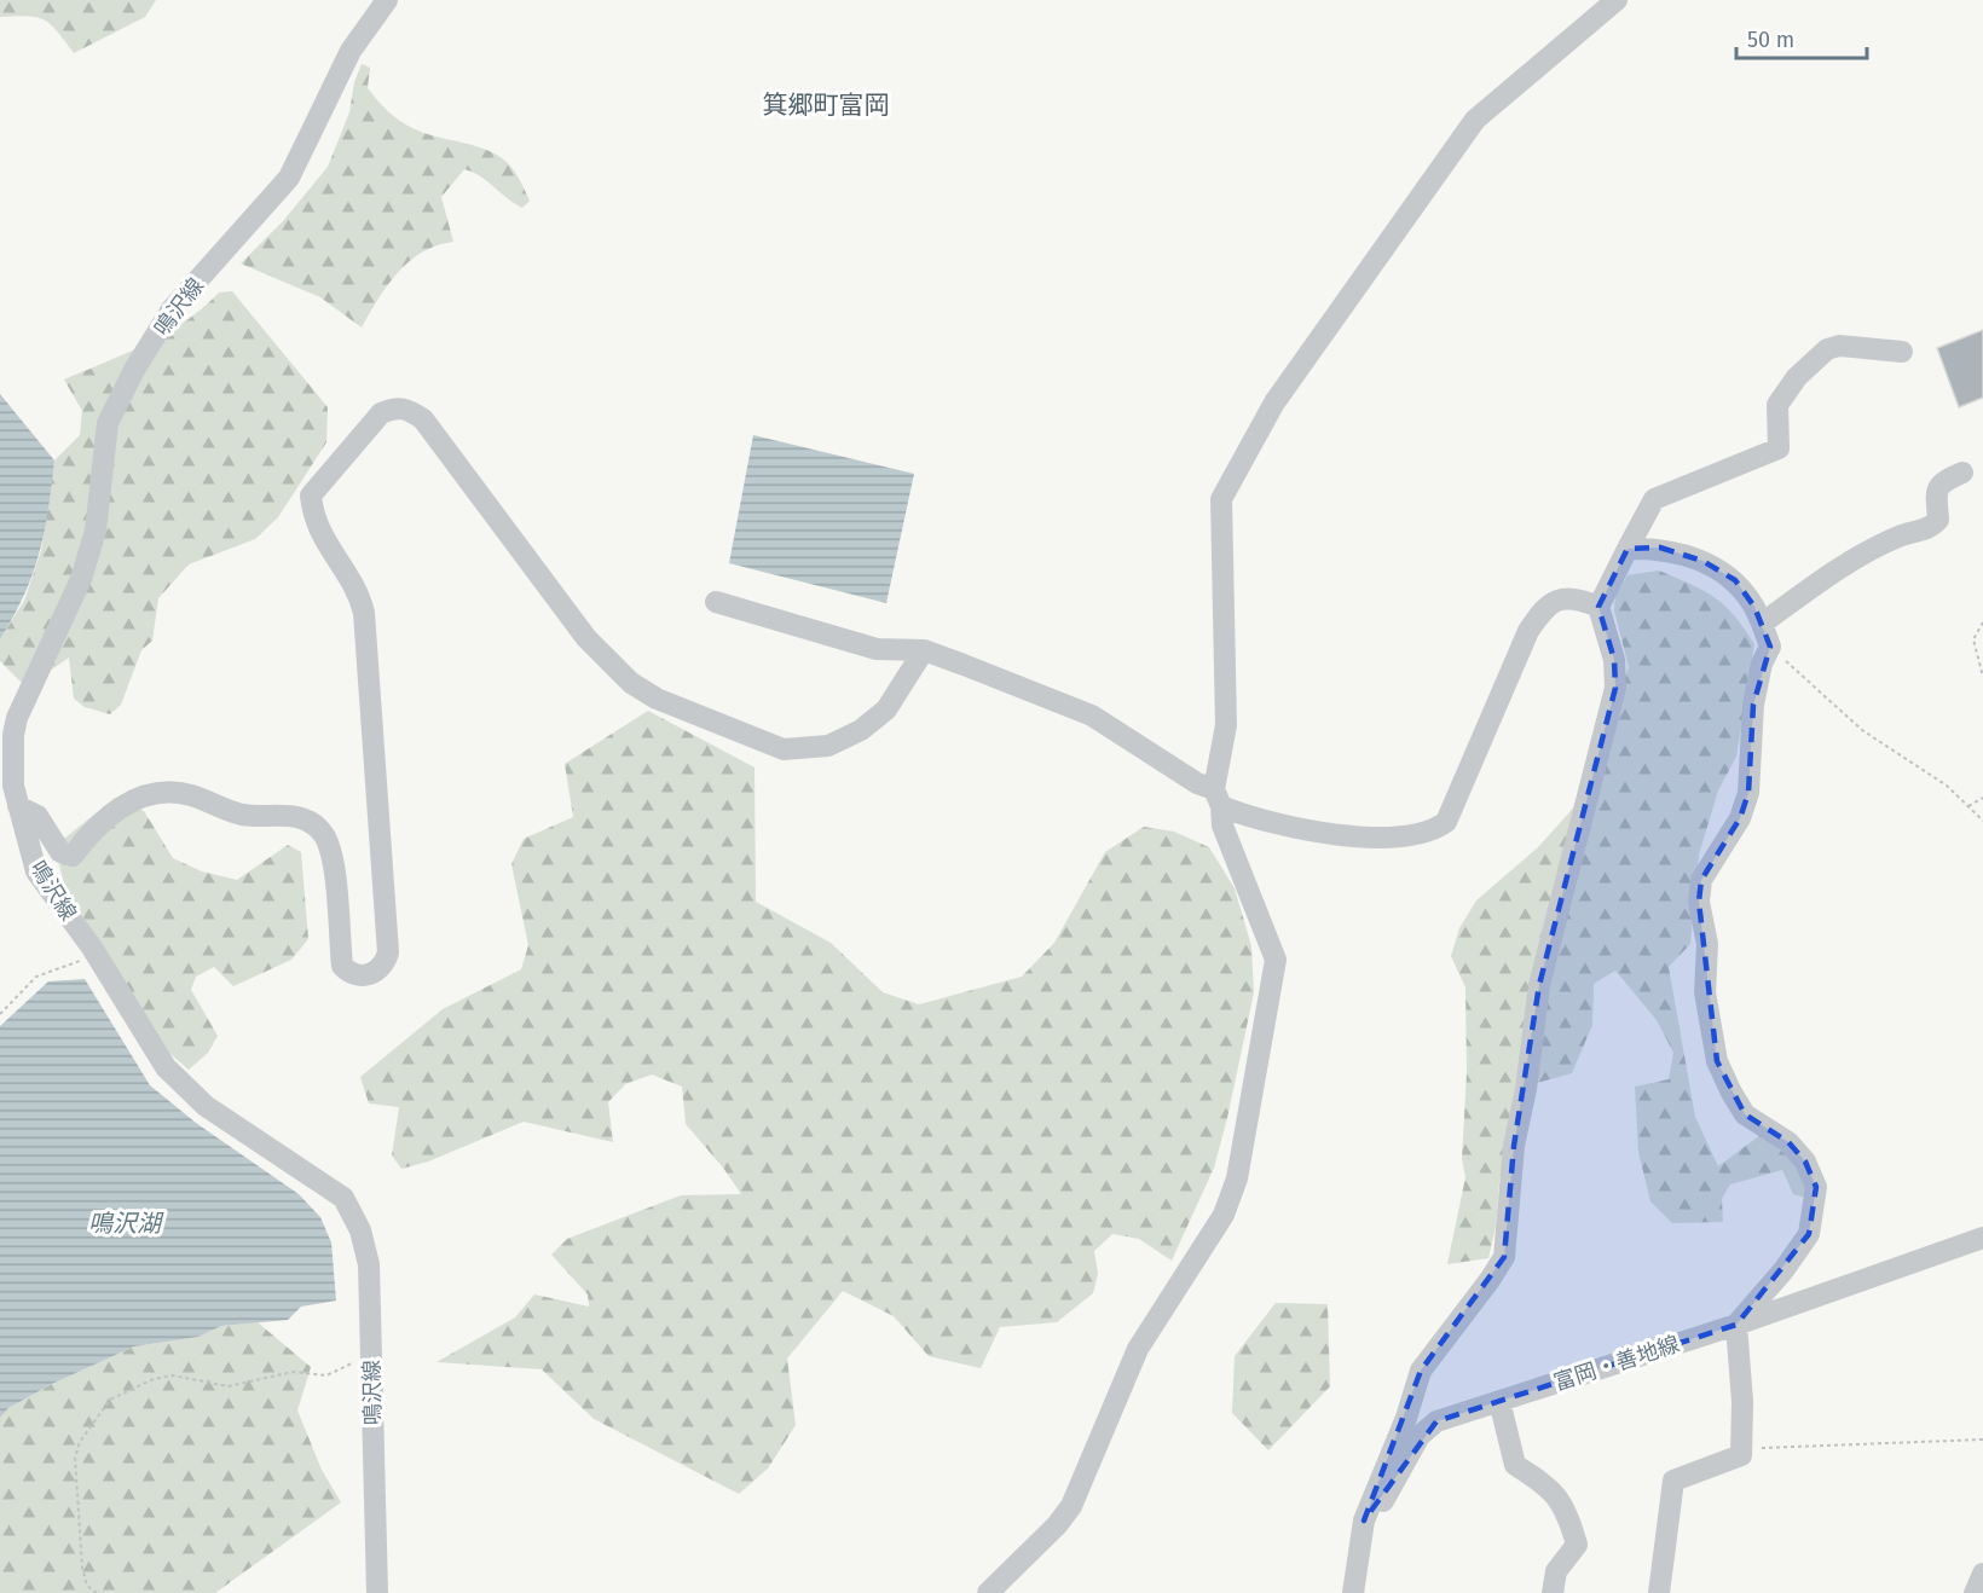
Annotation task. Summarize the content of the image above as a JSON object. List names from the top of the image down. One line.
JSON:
{"streets":{"street":["鳴沢線","富岡・善地線"]},"districts":["箕郷町富岡"],"water":["鳴沢湖"],"scale_bar":"50 m"}
